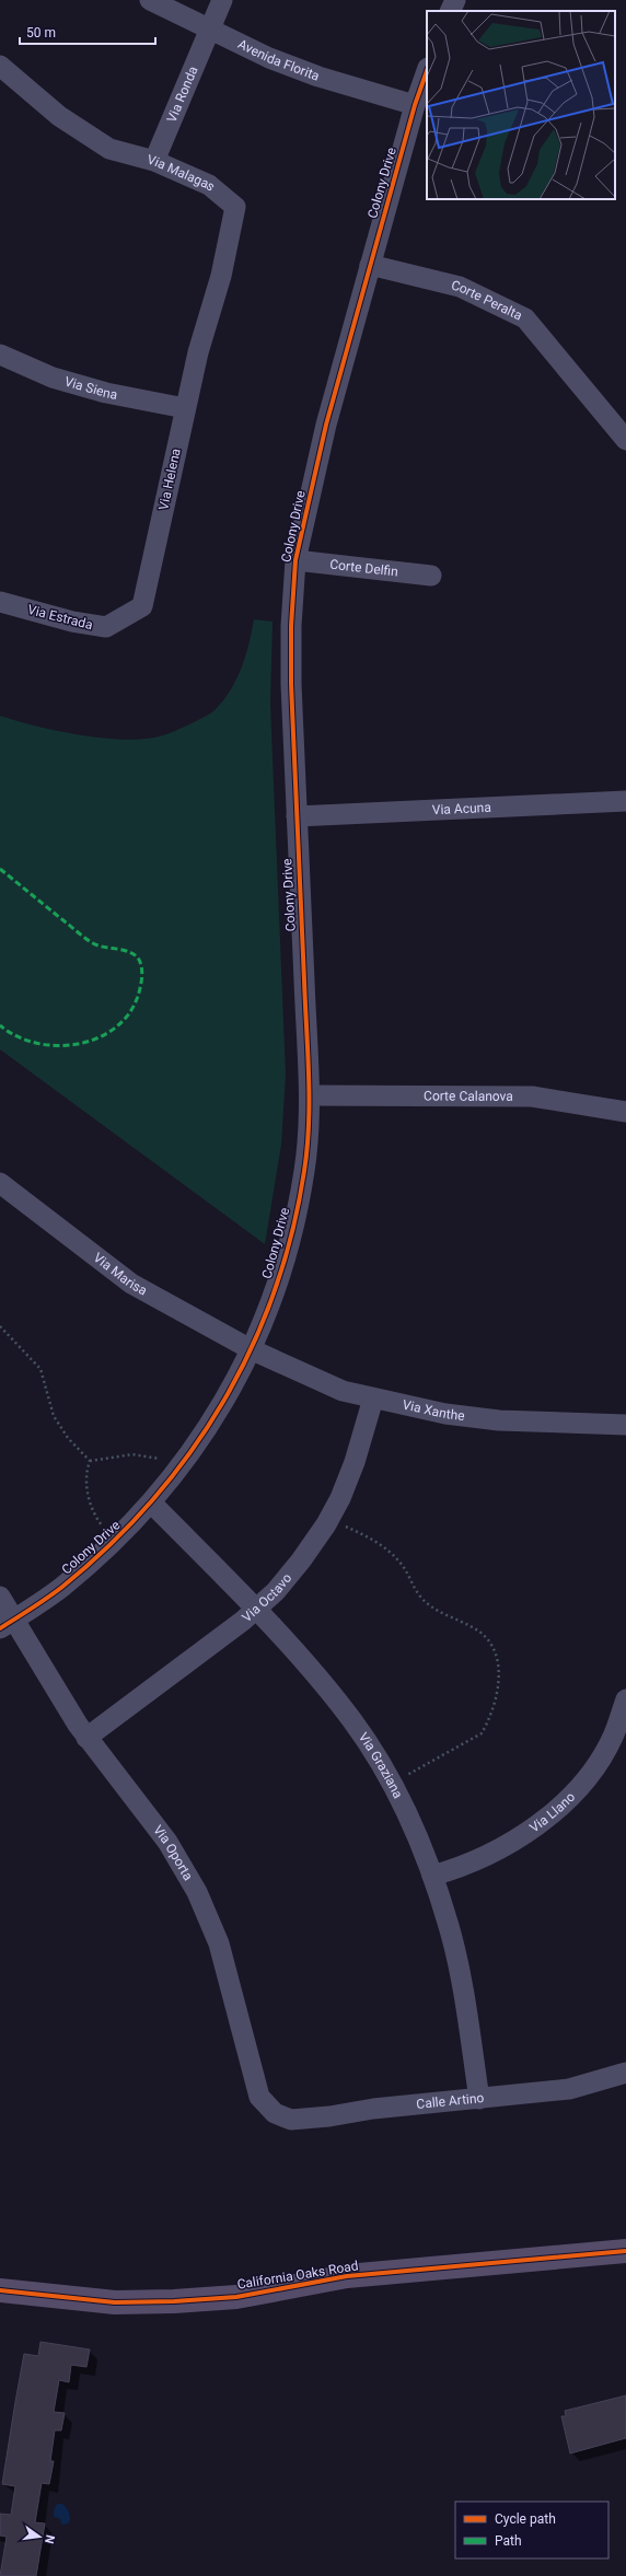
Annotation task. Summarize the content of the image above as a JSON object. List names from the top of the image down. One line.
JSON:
{"streets":{"main road":["California Oaks Road"],"street":["Avenida Florita","Via Ronda","Via Malagas","Colony Drive","Corte Peralta","Via Siena","Via Helena","Corte Delfin","Via Estrada","Via Acuna","Corte Calanova","Via Marisa","Via Xanthe","Via Octavo","Via Graziana","Via Llano","Via Oporta","Calle Artino"]},"crossings":[["Avenida Florita","Via Ronda"],["Avenida Florita","Colony Drive"],["Via Ronda","Via Malagas"],["Via Malagas","Via Helena"],["Colony Drive","Corte Peralta"],["Colony Drive","Corte Delfin"],["Colony Drive","Via Acuna"],["Colony Drive","Corte Calanova"],["Colony Drive","Via Marisa"],["Colony Drive","Via Xanthe"],["Colony Drive","Via Graziana"],["Colony Drive","Via Oporta"],["Via Siena","Via Helena"],["Via Helena","Via Estrada"],["Via Marisa","Via Xanthe"],["Via Xanthe","Via Octavo"],["Via Octavo","Via Graziana"],["Via Octavo","Via Oporta"],["Via Graziana","Via Llano"],["Via Graziana","Calle Artino"],["Via Oporta","Calle Artino"]],"legend":["Cycle path","Path"],"scale_bar":"50 m","north":"right"}
